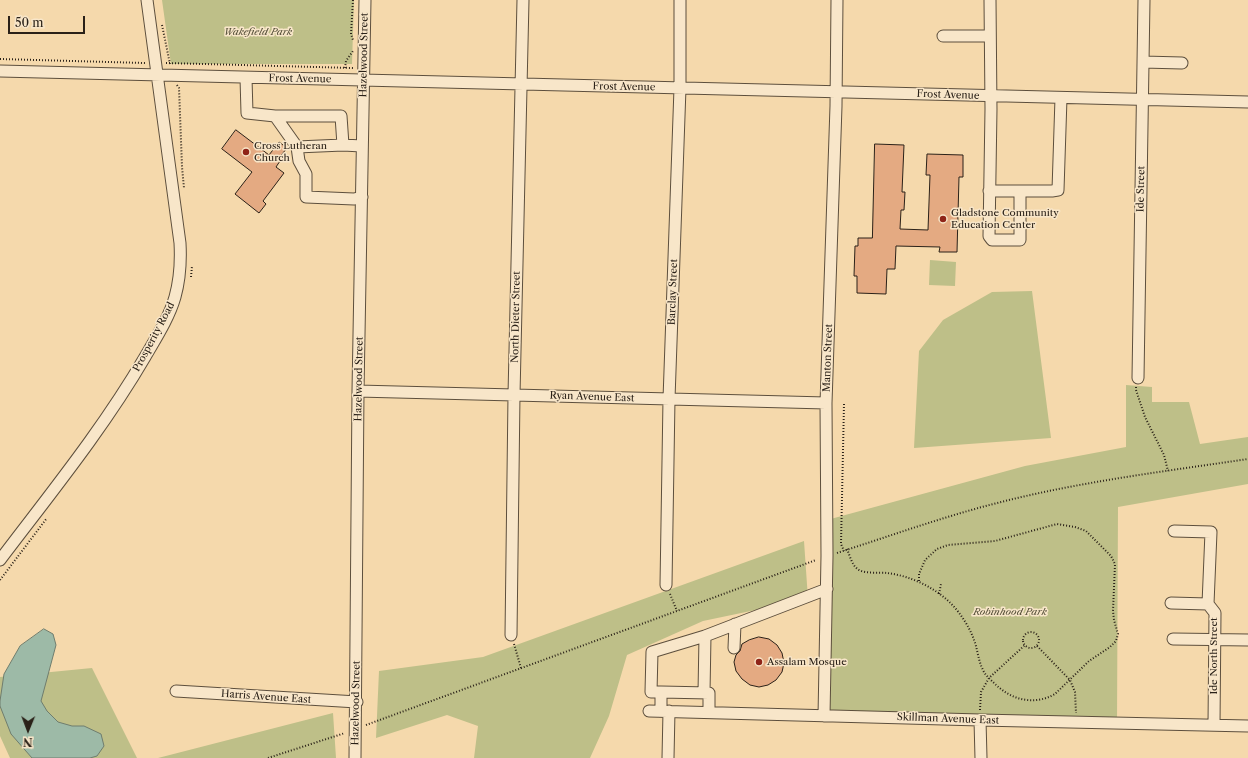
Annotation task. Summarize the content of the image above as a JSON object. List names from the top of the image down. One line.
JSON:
{"streets":{"street":["Hazelwood Street","Frost Avenue","Ide Street","Barclay Street","North Dieter Street","Prosperity Road","Manton Street","Ryan Avenue East","Ide North Street","Harris Avenue East","Skillman Avenue East"]},"crossings":[["Hazelwood Street","Frost Avenue"],["Hazelwood Street","Ryan Avenue East"],["Hazelwood Street","Harris Avenue East"],["Frost Avenue","Ide Street"],["Frost Avenue","Barclay Street"],["Frost Avenue","North Dieter Street"],["Frost Avenue","Prosperity Road"],["Frost Avenue","Manton Street"],["Barclay Street","Ryan Avenue East"],["North Dieter Street","Ryan Avenue East"],["Manton Street","Ryan Avenue East"],["Manton Street","Skillman Avenue East"],["Ide North Street","Skillman Avenue East"]],"parks":["Wakefield Park","Robinhood Park"],"places":["Cross Lutheran Church","Gladstone Community Education Center","Assalam Mosque"],"scale_bar":"50 m","north":"bottom"}
